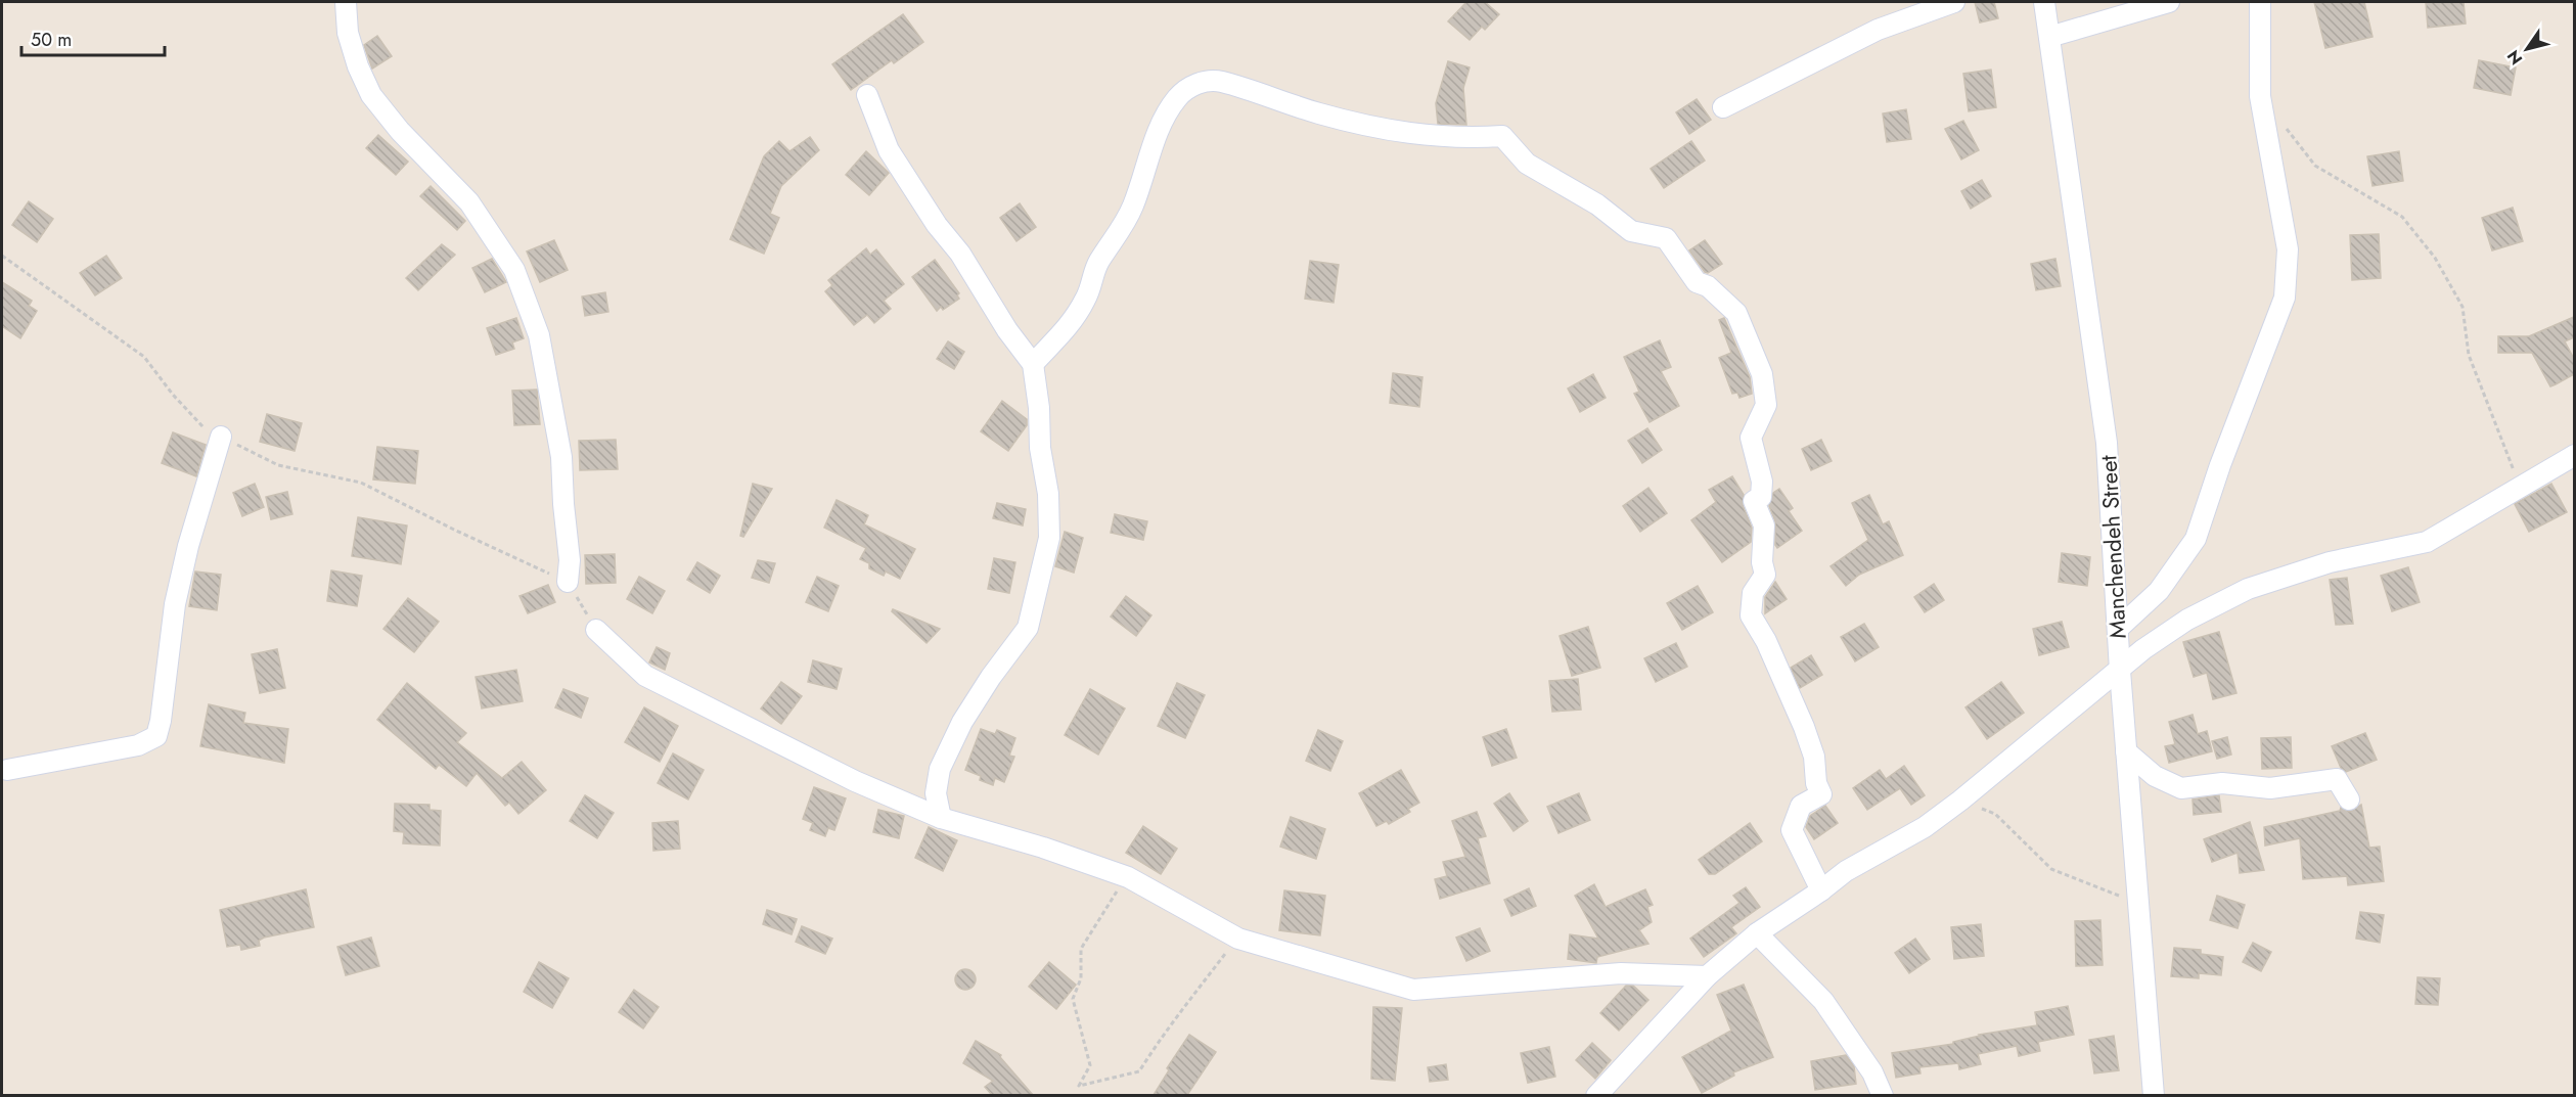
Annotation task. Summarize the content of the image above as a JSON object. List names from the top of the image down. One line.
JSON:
{"streets":{"street":["Manchendeh Street"]},"scale_bar":"50 m","north":"bottom left"}
